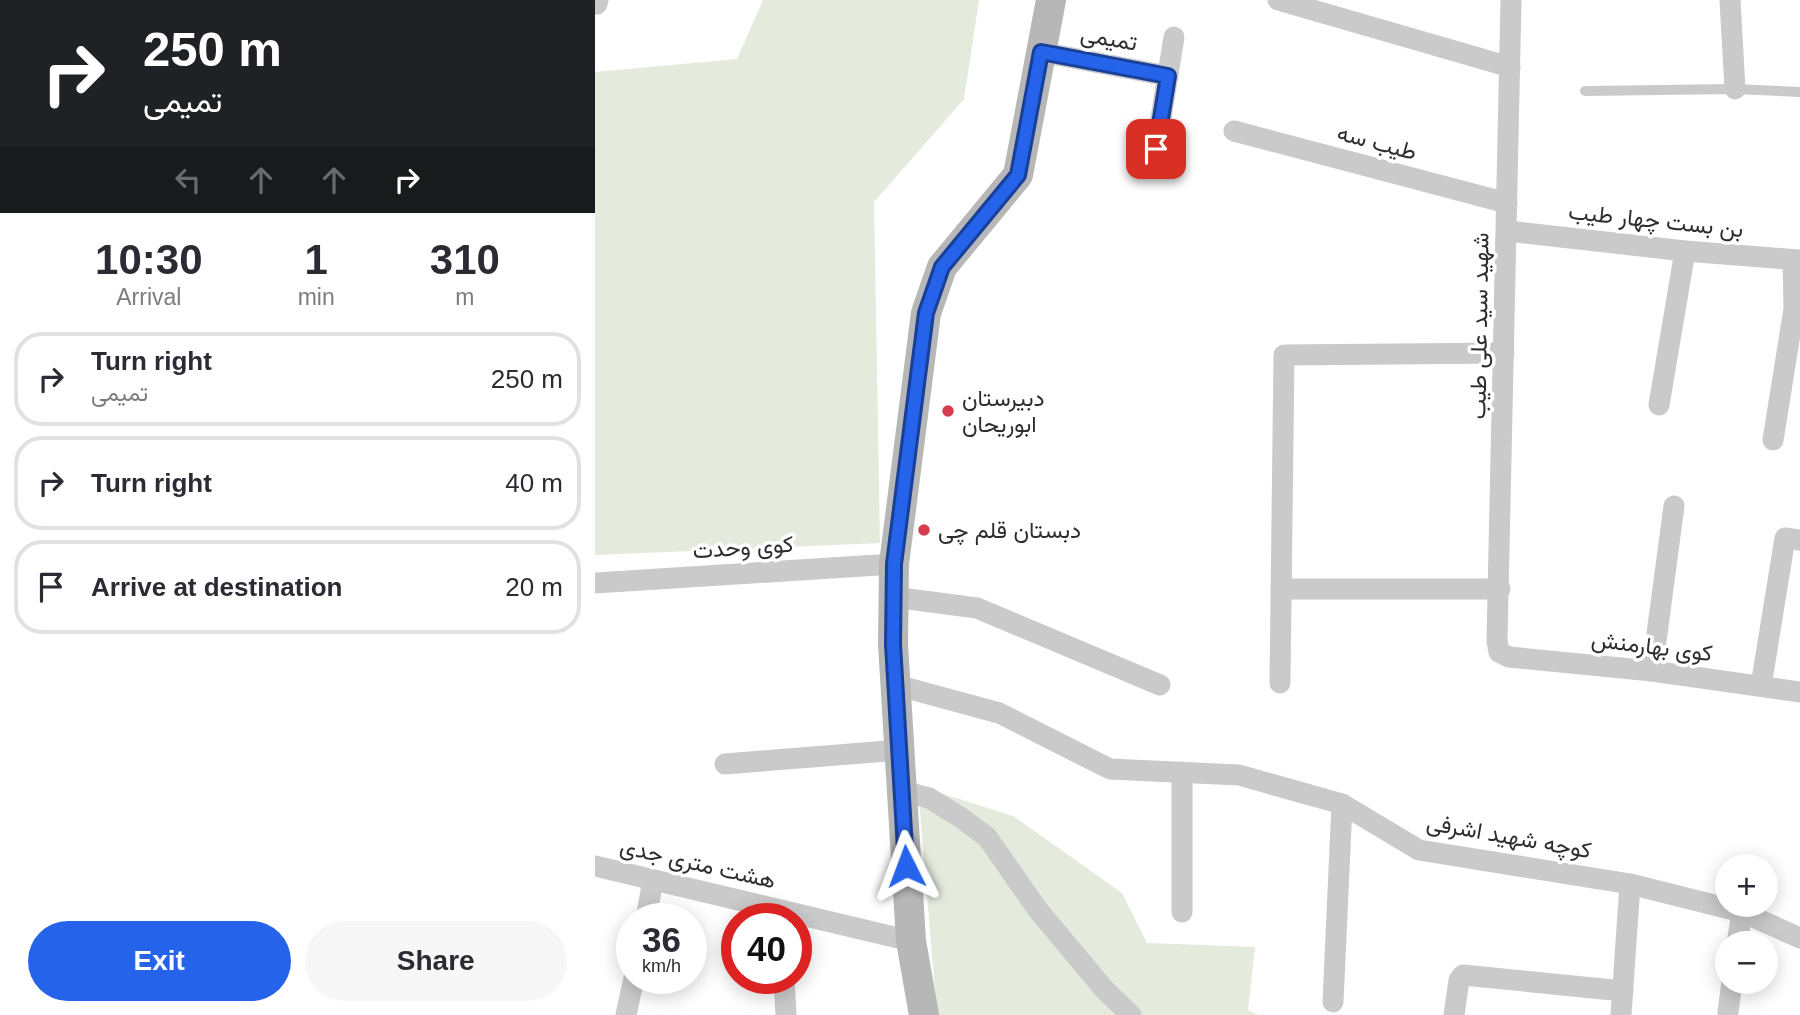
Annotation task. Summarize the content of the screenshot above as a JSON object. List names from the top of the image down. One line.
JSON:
{"streets":{"street":["تمیمی","طیب سه","بن بست چهار طیب","شهید سید علی طیب","کوی وحدت","کوی بهارمنش","کوچه شهید اشرفی","هشت متری جدی"]},"crossings":[["طیب سه","شهید سید علی طیب"],["بن بست چهار طیب","شهید سید علی طیب"],["شهید سید علی طیب","کوی بهارمنش"]],"places":["دبیرستان ابوریحان","دبستان قلم چی"],"page":{"turn":["250 m","تمیمی"],"eta":["10:30","Arrival","1","min","310","m"],"list":[{"name":"Turn right","note":"تمیمی","value":"250 m"},{"name":"Turn right","value":"40 m"},{"name":"Arrive at destination","value":"20 m"}],"map_buttons":["+","−"],"speed":"36 km/h","limit":"40","buttons":["Exit","Share"]}}
